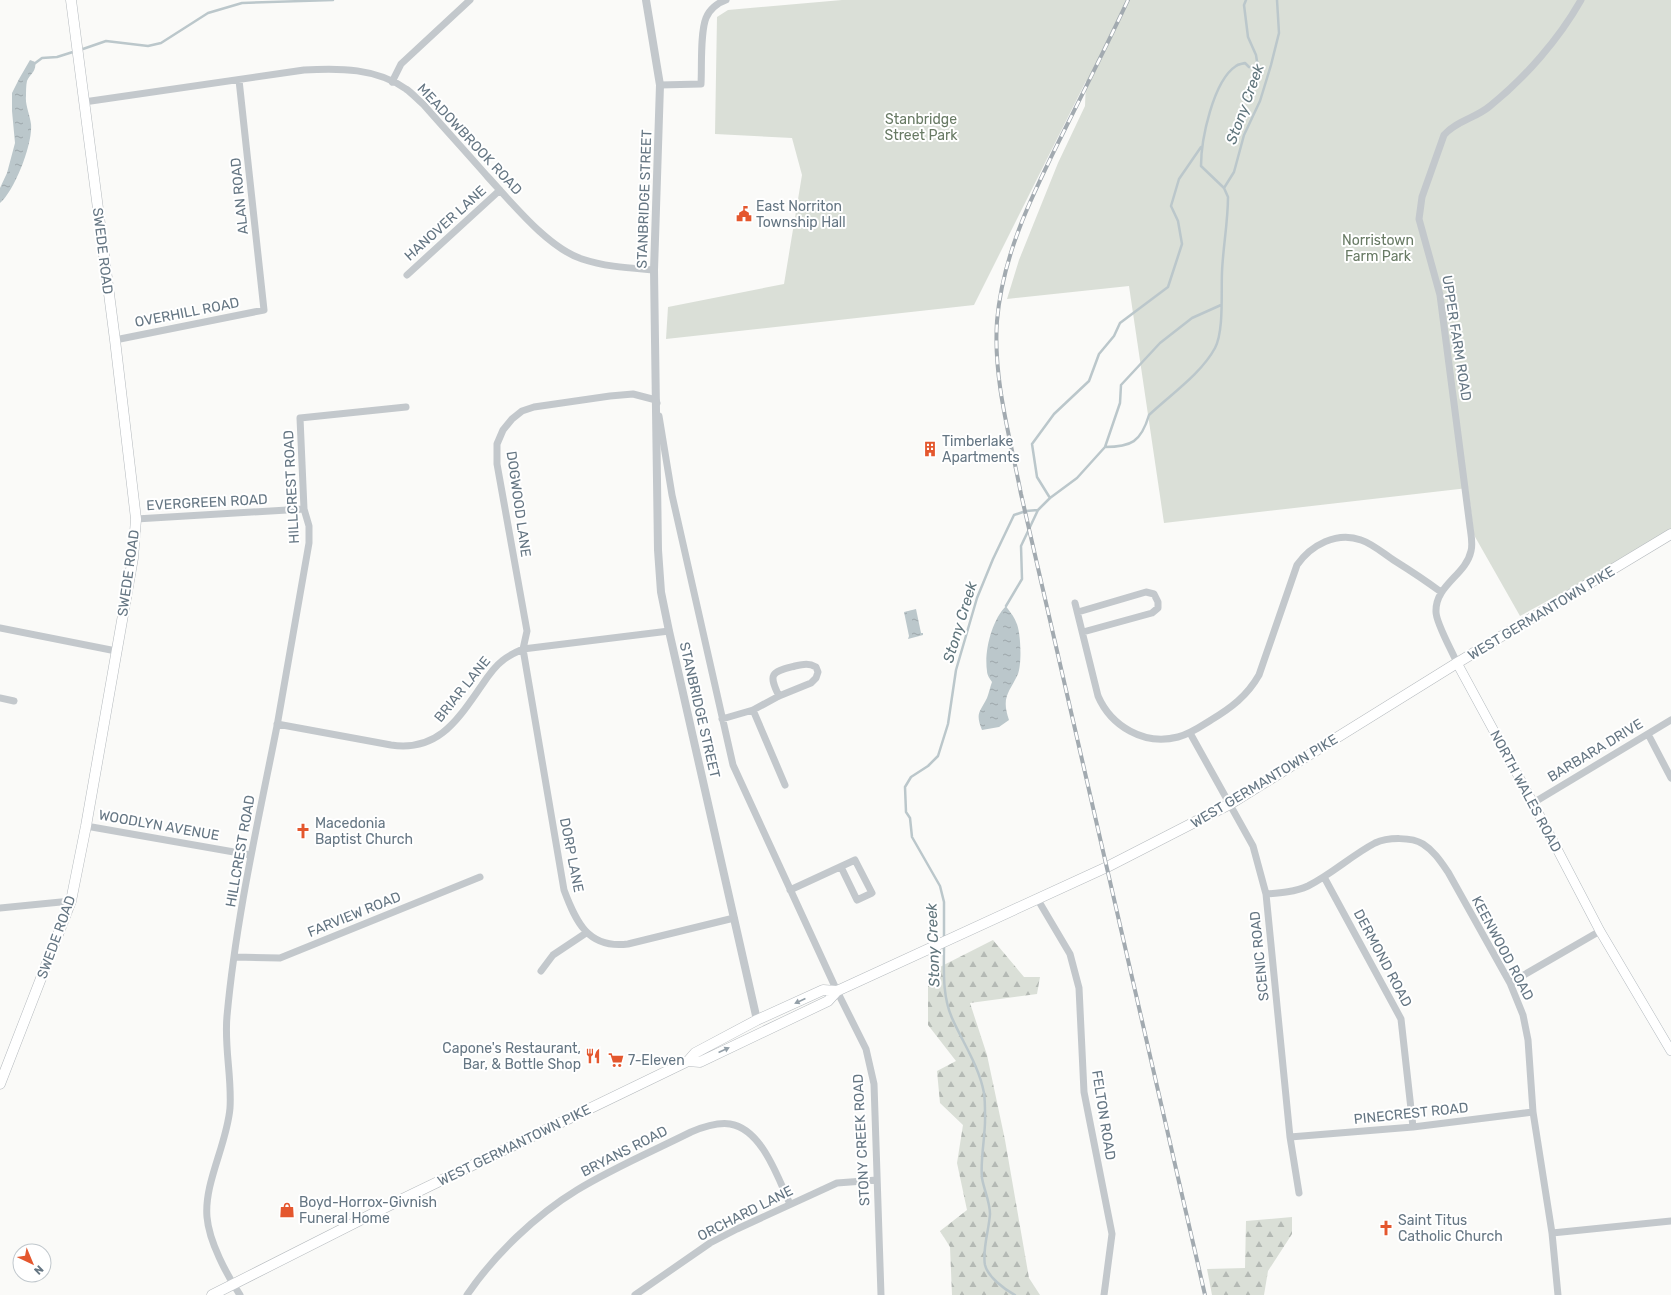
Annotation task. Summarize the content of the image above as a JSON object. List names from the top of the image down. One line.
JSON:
{"streets":{"main road":["SWEDE ROAD","WEST GERMANTOWN PIKE","NORTH WALES ROAD"],"street":["MEADOWBROOK ROAD","ALAN ROAD","STANBRIDGE STREET","HANOVER LANE","OVERHILL ROAD","UPPER FARM ROAD","HILLCREST ROAD","EVERGREEN ROAD","DOGWOOD LANE","BRIAR LANE","BARBARA DRIVE","WOODLYN AVENUE","DORP LANE","FARVIEW ROAD","KEENWOOD ROAD","SCENIC ROAD","DERMOND ROAD","PINECREST ROAD","FELTON ROAD","STONY CREEK ROAD","BRYANS ROAD","ORCHARD LANE"]},"crossings":[["MEADOWBROOK ROAD","ALAN ROAD"],["MEADOWBROOK ROAD","STANBRIDGE STREET"],["MEADOWBROOK ROAD","HANOVER LANE"],["MEADOWBROOK ROAD","SWEDE ROAD"],["ALAN ROAD","OVERHILL ROAD"],["STANBRIDGE STREET","DOGWOOD LANE"],["STANBRIDGE STREET","WEST GERMANTOWN PIKE"],["STANBRIDGE STREET","BRIAR LANE"],["STANBRIDGE STREET","STONY CREEK ROAD"],["SWEDE ROAD","OVERHILL ROAD"],["SWEDE ROAD","EVERGREEN ROAD"],["SWEDE ROAD","WOODLYN AVENUE"],["UPPER FARM ROAD","NORTH WALES ROAD"],["HILLCREST ROAD","EVERGREEN ROAD"],["HILLCREST ROAD","WEST GERMANTOWN PIKE"],["HILLCREST ROAD","BRIAR LANE"],["HILLCREST ROAD","WOODLYN AVENUE"],["HILLCREST ROAD","FARVIEW ROAD"],["DOGWOOD LANE","BRIAR LANE"],["DOGWOOD LANE","DORP LANE"],["WEST GERMANTOWN PIKE","NORTH WALES ROAD"],["WEST GERMANTOWN PIKE","SCENIC ROAD"],["WEST GERMANTOWN PIKE","FELTON ROAD"],["WEST GERMANTOWN PIKE","STONY CREEK ROAD"],["BRIAR LANE","DORP LANE"],["BARBARA DRIVE","NORTH WALES ROAD"],["KEENWOOD ROAD","SCENIC ROAD"],["KEENWOOD ROAD","DERMOND ROAD"],["KEENWOOD ROAD","PINECREST ROAD"],["SCENIC ROAD","PINECREST ROAD"],["DERMOND ROAD","PINECREST ROAD"],["STONY CREEK ROAD","ORCHARD LANE"],["BRYANS ROAD","ORCHARD LANE"]],"water":["Stony Creek"],"parks":["Stanbridge Street Park","Norristown Farm Park"],"places":{"public building":["East Norriton Township Hall"],"building":["Timberlake Apartments"],"church":["Macedonia Baptist Church","Saint Titus Catholic Church"],"restaurant":["Capone's Restaurant, Bar, & Bottle Shop"],"supermarket":["7-Eleven"],"shop":["Boyd-Horrox-Givnish Funeral Home"]},"north":"bottom right"}
